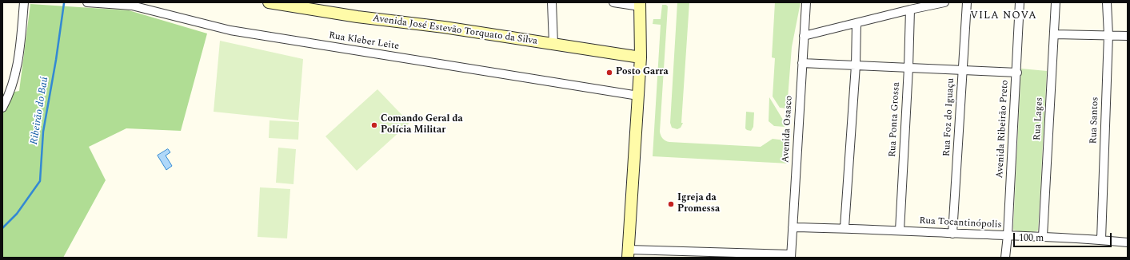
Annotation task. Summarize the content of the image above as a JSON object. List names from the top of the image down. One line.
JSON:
{"streets":{"main road":["Avenida José Estevão Torquato da Silva"],"street":["Rua Kleber Leite","Rua Foz do Iguaçu","Rua Lages","Rua Ponta Grossa","Rua Santos","Avenida Osasco","Avenida Ribeirão Preto","Rua Tocantinópolis"]},"crossings":[["Rua Foz do Iguaçu","Rua Tocantinópolis"],["Rua Lages","Rua Tocantinópolis"],["Rua Ponta Grossa","Rua Tocantinópolis"],["Rua Santos","Rua Tocantinópolis"],["Avenida Osasco","Rua Tocantinópolis"],["Avenida Ribeirão Preto","Rua Tocantinópolis"]],"districts":["VILA NOVA"],"water":["Ribeirão do Baú"],"places":["Posto Garra","Comando Geral da Polícia Militar","Igreja da Promessa"],"scale_bar":"100 m"}
